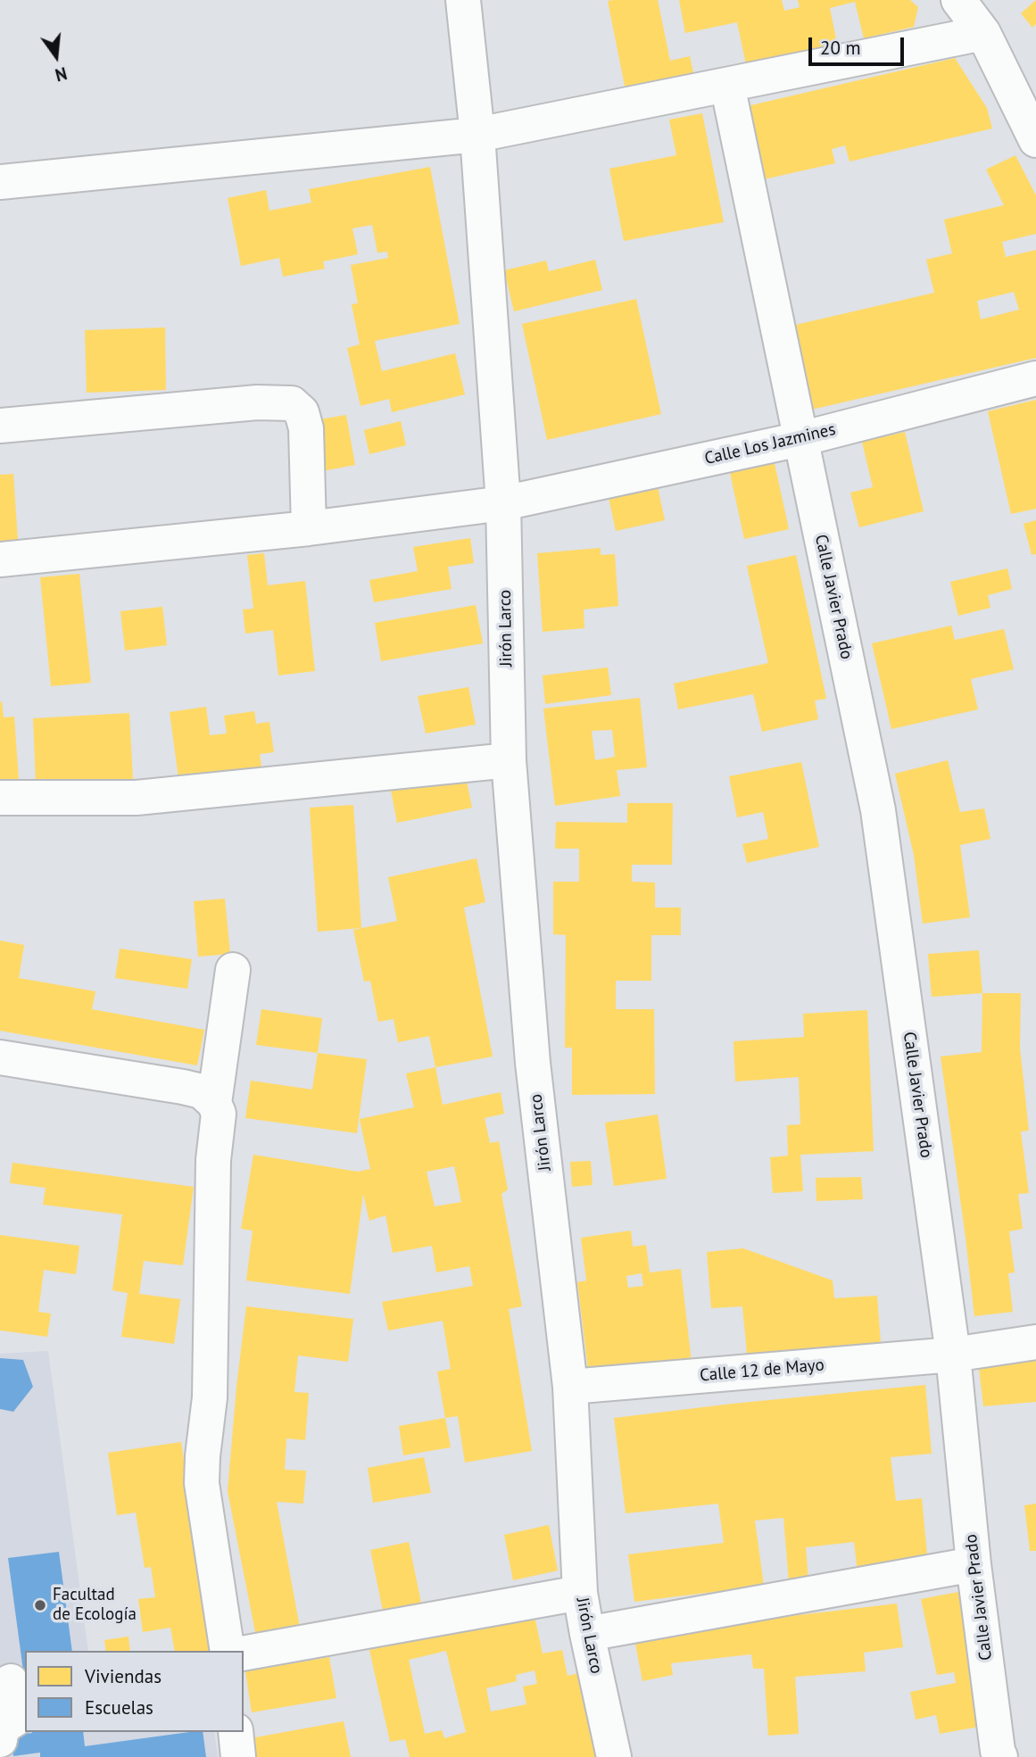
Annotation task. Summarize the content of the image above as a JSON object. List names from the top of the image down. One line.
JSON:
{"streets":{"street":["Calle Los Jazmines","Calle Javier Prado","Jirón Larco","Calle 12 de Mayo"]},"crossings":[["Calle Los Jazmines","Calle Javier Prado"],["Calle Los Jazmines","Jirón Larco"],["Calle Javier Prado","Calle 12 de Mayo"],["Jirón Larco","Calle 12 de Mayo"]],"places":["Facultad de Ecología"],"legend":["Viviendas","Escuelas"],"scale_bar":"20 m","north":"bottom"}
